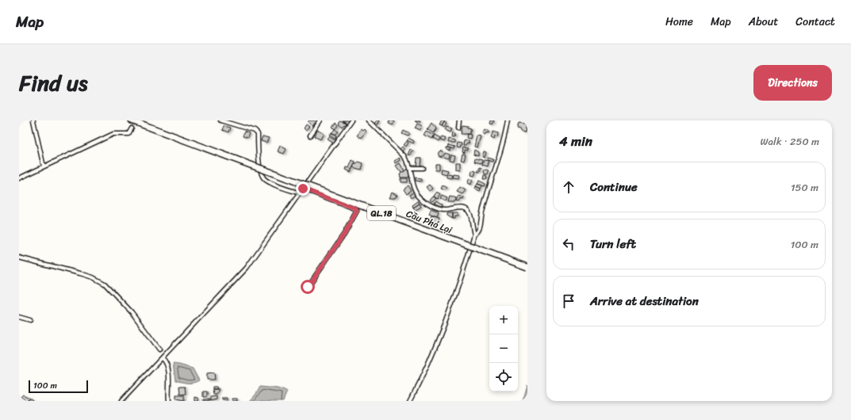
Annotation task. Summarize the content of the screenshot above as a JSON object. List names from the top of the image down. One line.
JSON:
{"streets":{"highway":["QL.18","Cầu Phả Lại"]},"scale_bar":"100 m","page":{"header":"Map","nav":["Home","Map","About","Contact"],"title":"Find us","buttons":"Directions","heading":["4 min","Walk · 250 m"],"list":[["Continue","150 m"],["Turn left","100 m"],"Arrive at destination"],"map_buttons":["+","−"],"scale":"100 m"}}
